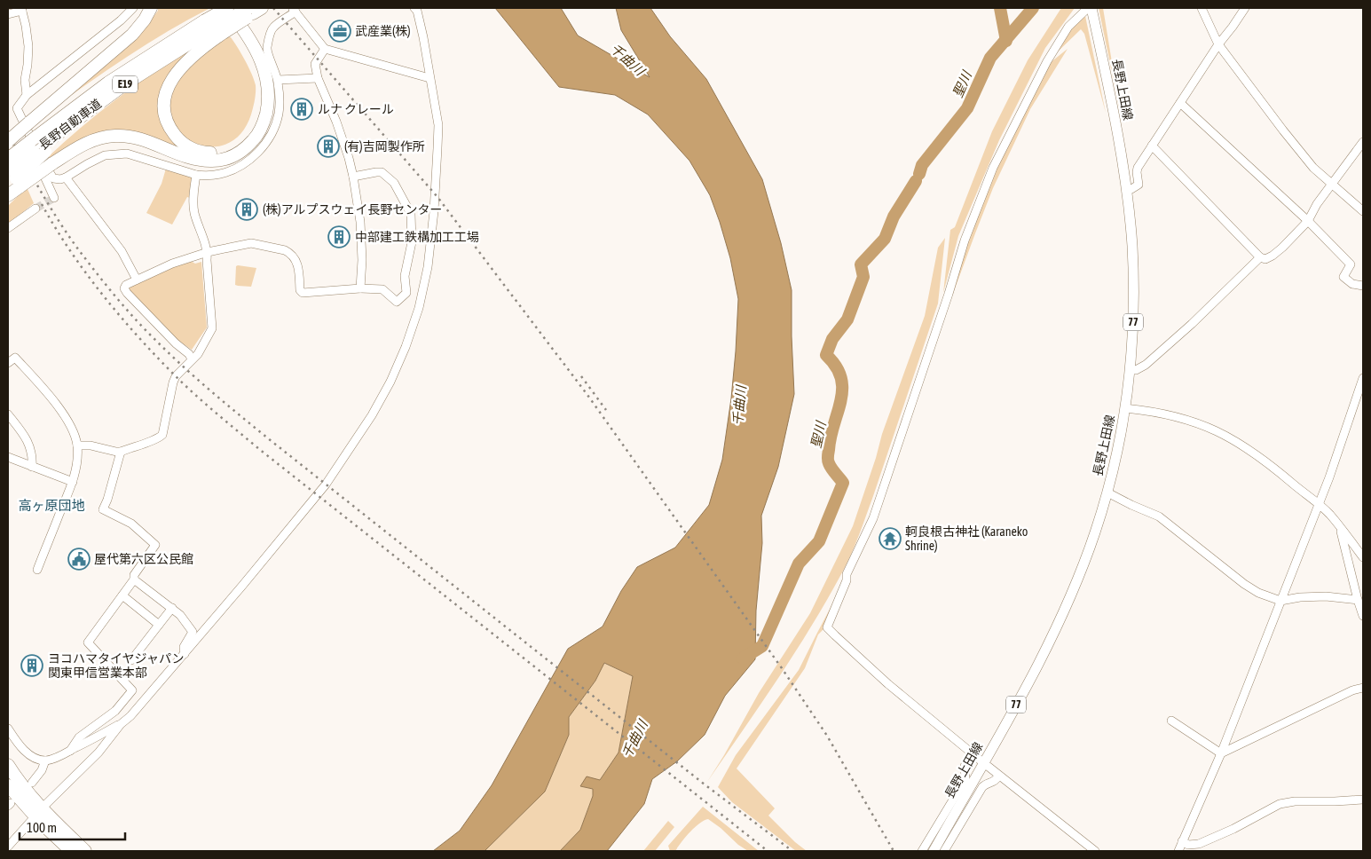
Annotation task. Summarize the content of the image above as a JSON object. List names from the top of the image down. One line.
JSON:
{"streets":{"highway":["E19","長野自動車道"],"main road":["長野上田線","77"]},"districts":["高ヶ原団地"],"water":["千曲川","聖川"],"places":{"office":["武産業(株)"],"building":["ルナ クレール","(有)吉岡製作所","(株)アルプスウェイ長野センター","中部建工鉄構加工工場","ヨコハマタイヤジャパン 関東甲信営業本部"],"temple":["軻良根古神社 (Karaneko Shrine)"],"public building":["屋代第六区公民館"]},"scale_bar":"100 m"}
